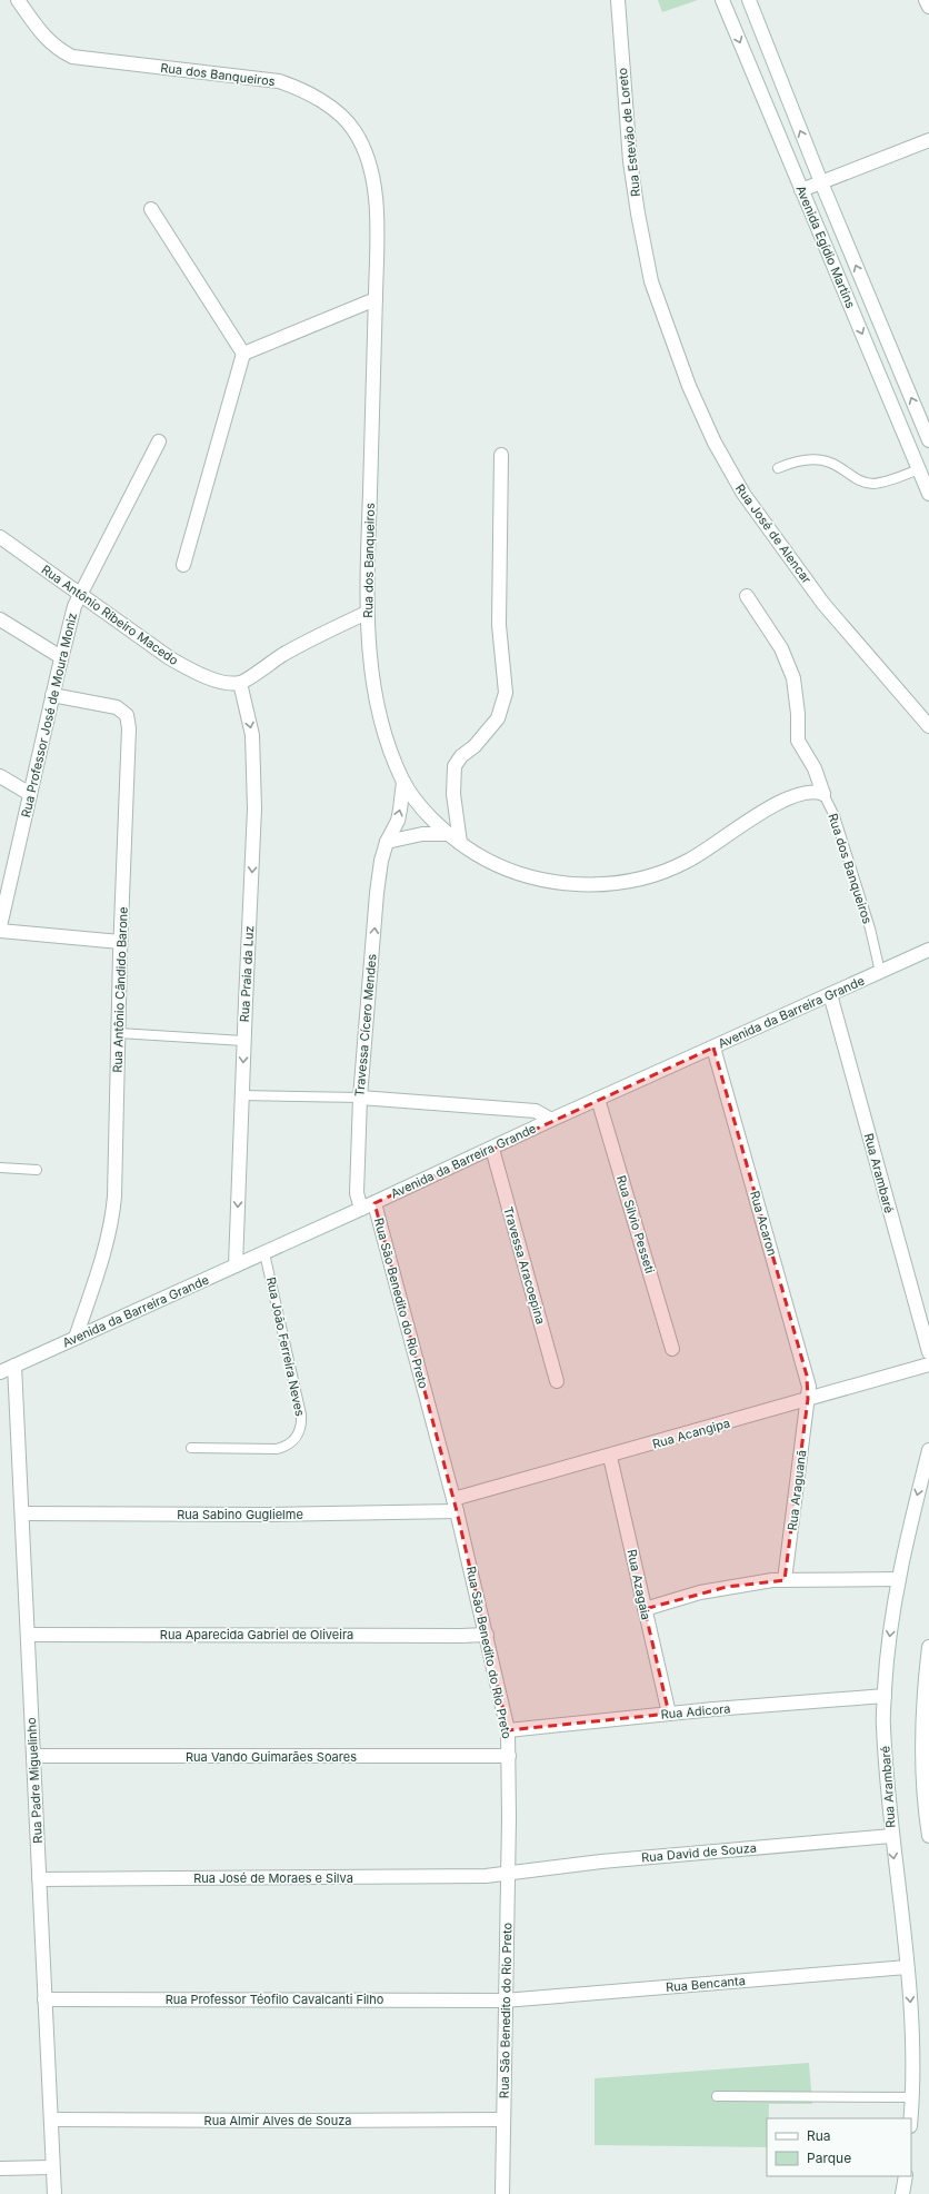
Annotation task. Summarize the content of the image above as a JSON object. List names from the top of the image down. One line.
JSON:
{"streets":{"street":["Rua dos Banqueiros","Rua Estevão de Loreto","Avenida Egídio Martins","Rua José de Alencar","Rua Antônio Ribeiro Macedo","Rua Professor José de Moura Moniz","Rua Praia da Luz","Rua Antônio Cândido Barone","Avenida da Barreira Grande","Travessa Cícero Mendes","Rua Arambaré","Rua Acaron","Rua Silvio Pesseti","Travessa Aracoepina","Rua São Benedito do Rio Preto","Rua Acangipa","Rua Araguanã","Rua Sabino Guglielme","Rua Azagaia","Rua Aparecida Gabriel de Oliveira","Rua Adicora","Rua Vando Guimarães Soares","Rua Padre Miguelinho","Rua David de Souza","Rua José de Moraes e Silva","Rua Bencanta","Rua Professor Téofilo Cavalcanti Filho","Rua Almir Alves de Souza"],"lane":["Rua João Ferreira Neves"]},"crossings":[["Rua dos Banqueiros","Avenida da Barreira Grande"],["Rua dos Banqueiros","Travessa Cícero Mendes"],["Rua Estevão de Loreto","Rua José de Alencar"],["Rua Antônio Ribeiro Macedo","Rua Professor José de Moura Moniz"],["Rua Antônio Ribeiro Macedo","Rua Praia da Luz"],["Rua Professor José de Moura Moniz","Rua Antônio Cândido Barone"],["Rua Praia da Luz","Avenida da Barreira Grande"],["Rua Antônio Cândido Barone","Avenida da Barreira Grande"],["Avenida da Barreira Grande","Travessa Cícero Mendes"],["Avenida da Barreira Grande","Rua Arambaré"],["Avenida da Barreira Grande","Rua Acaron"],["Avenida da Barreira Grande","Rua Silvio Pesseti"],["Avenida da Barreira Grande","Travessa Aracoepina"],["Avenida da Barreira Grande","Rua São Benedito do Rio Preto"],["Avenida da Barreira Grande","Rua João Ferreira Neves"],["Avenida da Barreira Grande","Rua Padre Miguelinho"],["Rua Arambaré","Rua Adicora"],["Rua Arambaré","Rua David de Souza"],["Rua Arambaré","Rua Bencanta"],["Rua Acaron","Rua Acangipa"],["Rua Acaron","Rua Araguanã"],["Rua São Benedito do Rio Preto","Rua Acangipa"],["Rua São Benedito do Rio Preto","Rua Sabino Guglielme"],["Rua São Benedito do Rio Preto","Rua Aparecida Gabriel de Oliveira"],["Rua São Benedito do Rio Preto","Rua Adicora"],["Rua São Benedito do Rio Preto","Rua Vando Guimarães Soares"],["Rua São Benedito do Rio Preto","Rua David de Souza"],["Rua São Benedito do Rio Preto","Rua José de Moraes e Silva"],["Rua São Benedito do Rio Preto","Rua Bencanta"],["Rua São Benedito do Rio Preto","Rua Professor Téofilo Cavalcanti Filho"],["Rua São Benedito do Rio Preto","Rua Almir Alves de Souza"],["Rua Acangipa","Rua Araguanã"],["Rua Acangipa","Rua Sabino Guglielme"],["Rua Acangipa","Rua Azagaia"],["Rua Sabino Guglielme","Rua Padre Miguelinho"],["Rua Azagaia","Rua Adicora"],["Rua Aparecida Gabriel de Oliveira","Rua Padre Miguelinho"],["Rua Vando Guimarães Soares","Rua Padre Miguelinho"],["Rua Padre Miguelinho","Rua José de Moraes e Silva"],["Rua Padre Miguelinho","Rua Professor Téofilo Cavalcanti Filho"],["Rua Padre Miguelinho","Rua Almir Alves de Souza"],["Rua David de Souza","Rua José de Moraes e Silva"],["Rua Bencanta","Rua Professor Téofilo Cavalcanti Filho"]],"one_way":["Rua Praia da Luz","Travessa Cícero Mendes","Rua Arambaré"],"legend":["Rua","Parque"]}
